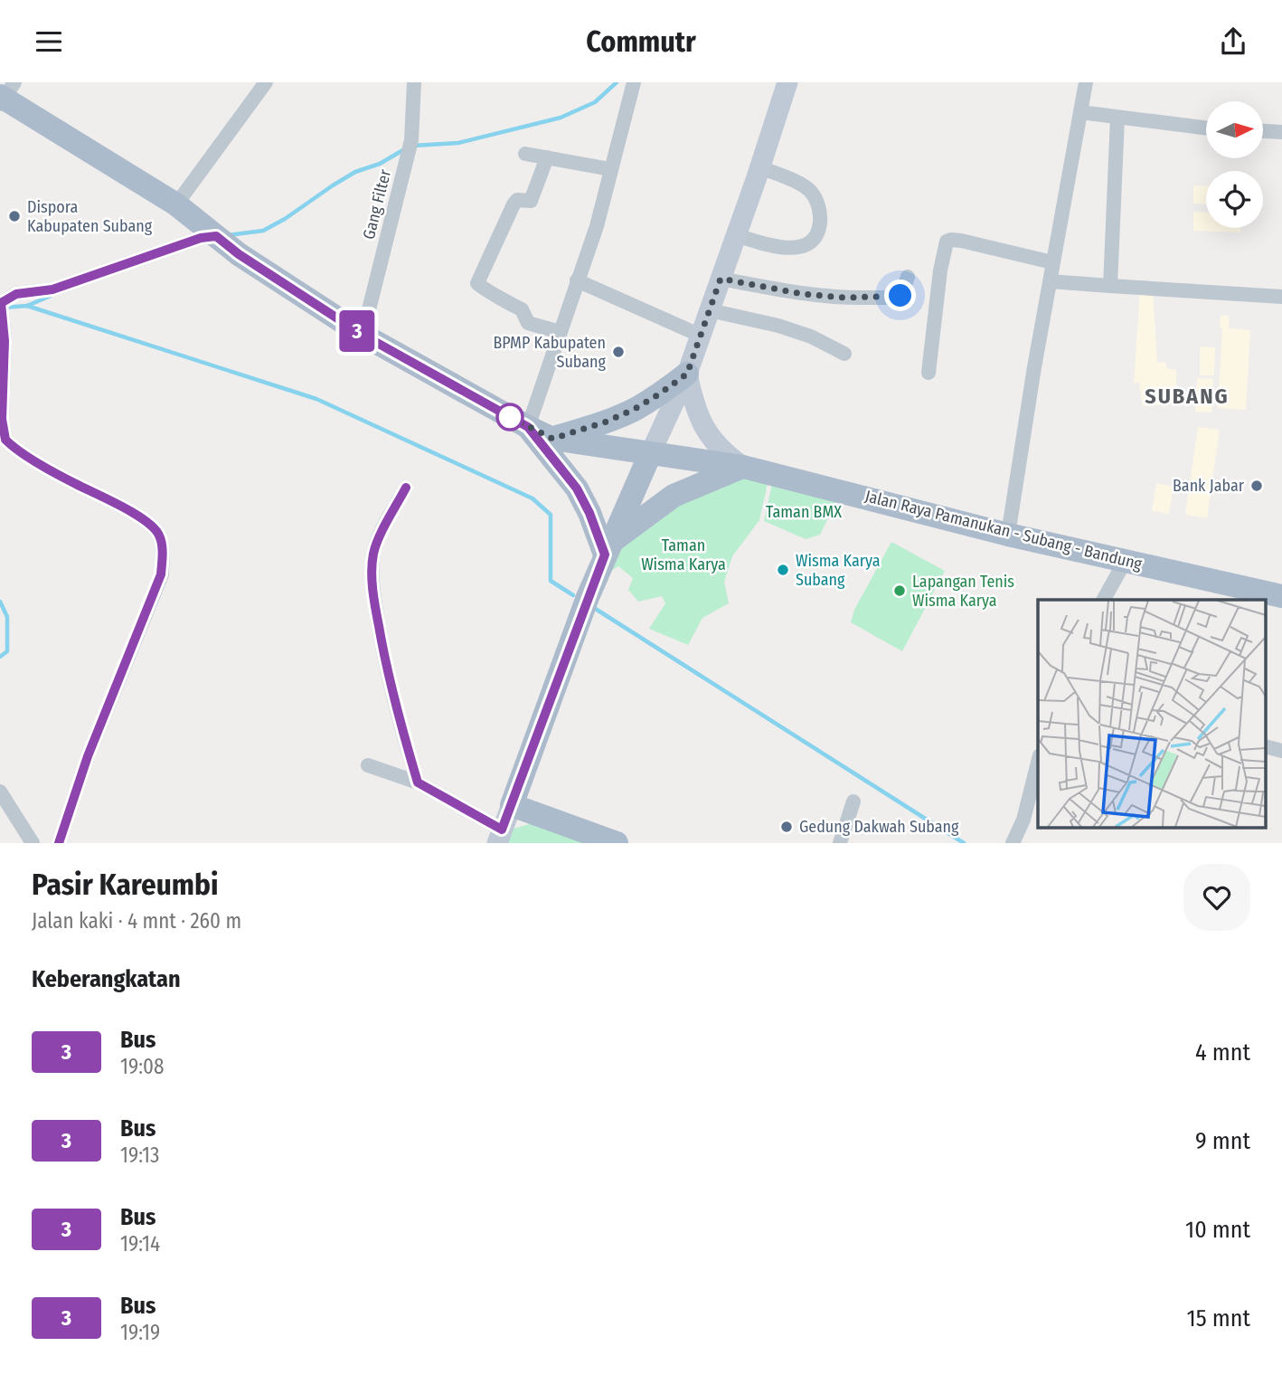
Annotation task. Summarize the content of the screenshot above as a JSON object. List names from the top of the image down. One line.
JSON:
{"streets":{"main road":["Jalan Raya Pamanukan - Subang - Bandung"],"street":["Gang Filter"]},"crossings":[["Gang Filter","Jalan Raya Pamanukan - Subang - Bandung"]],"districts":["SUBANG"],"parks":["Taman BMX","Taman Wisma Karya"],"places":["Dispora Kabupaten Subang","BPMP Kabupaten Subang","Bank Jabar","Wisma Karya Subang","Lapangan Tenis Wisma Karya","Gedung Dakwah Subang"],"lines":["bus line 3"],"north":"right","page":{"header":"Commutr","on_map":"3","heading":[["Pasir Kareumbi","Jalan kaki · 4 mnt · 260 m"],"Keberangkatan"],"list":[{"mark":"3","name":"Bus","note":"19:08","value":"4 mnt"},{"mark":"3","name":"Bus","note":"19:13","value":"9 mnt"},{"mark":"3","name":"Bus","note":"19:14","value":"10 mnt"},{"mark":"3","name":"Bus","note":"19:19","value":"15 mnt"}]}}
